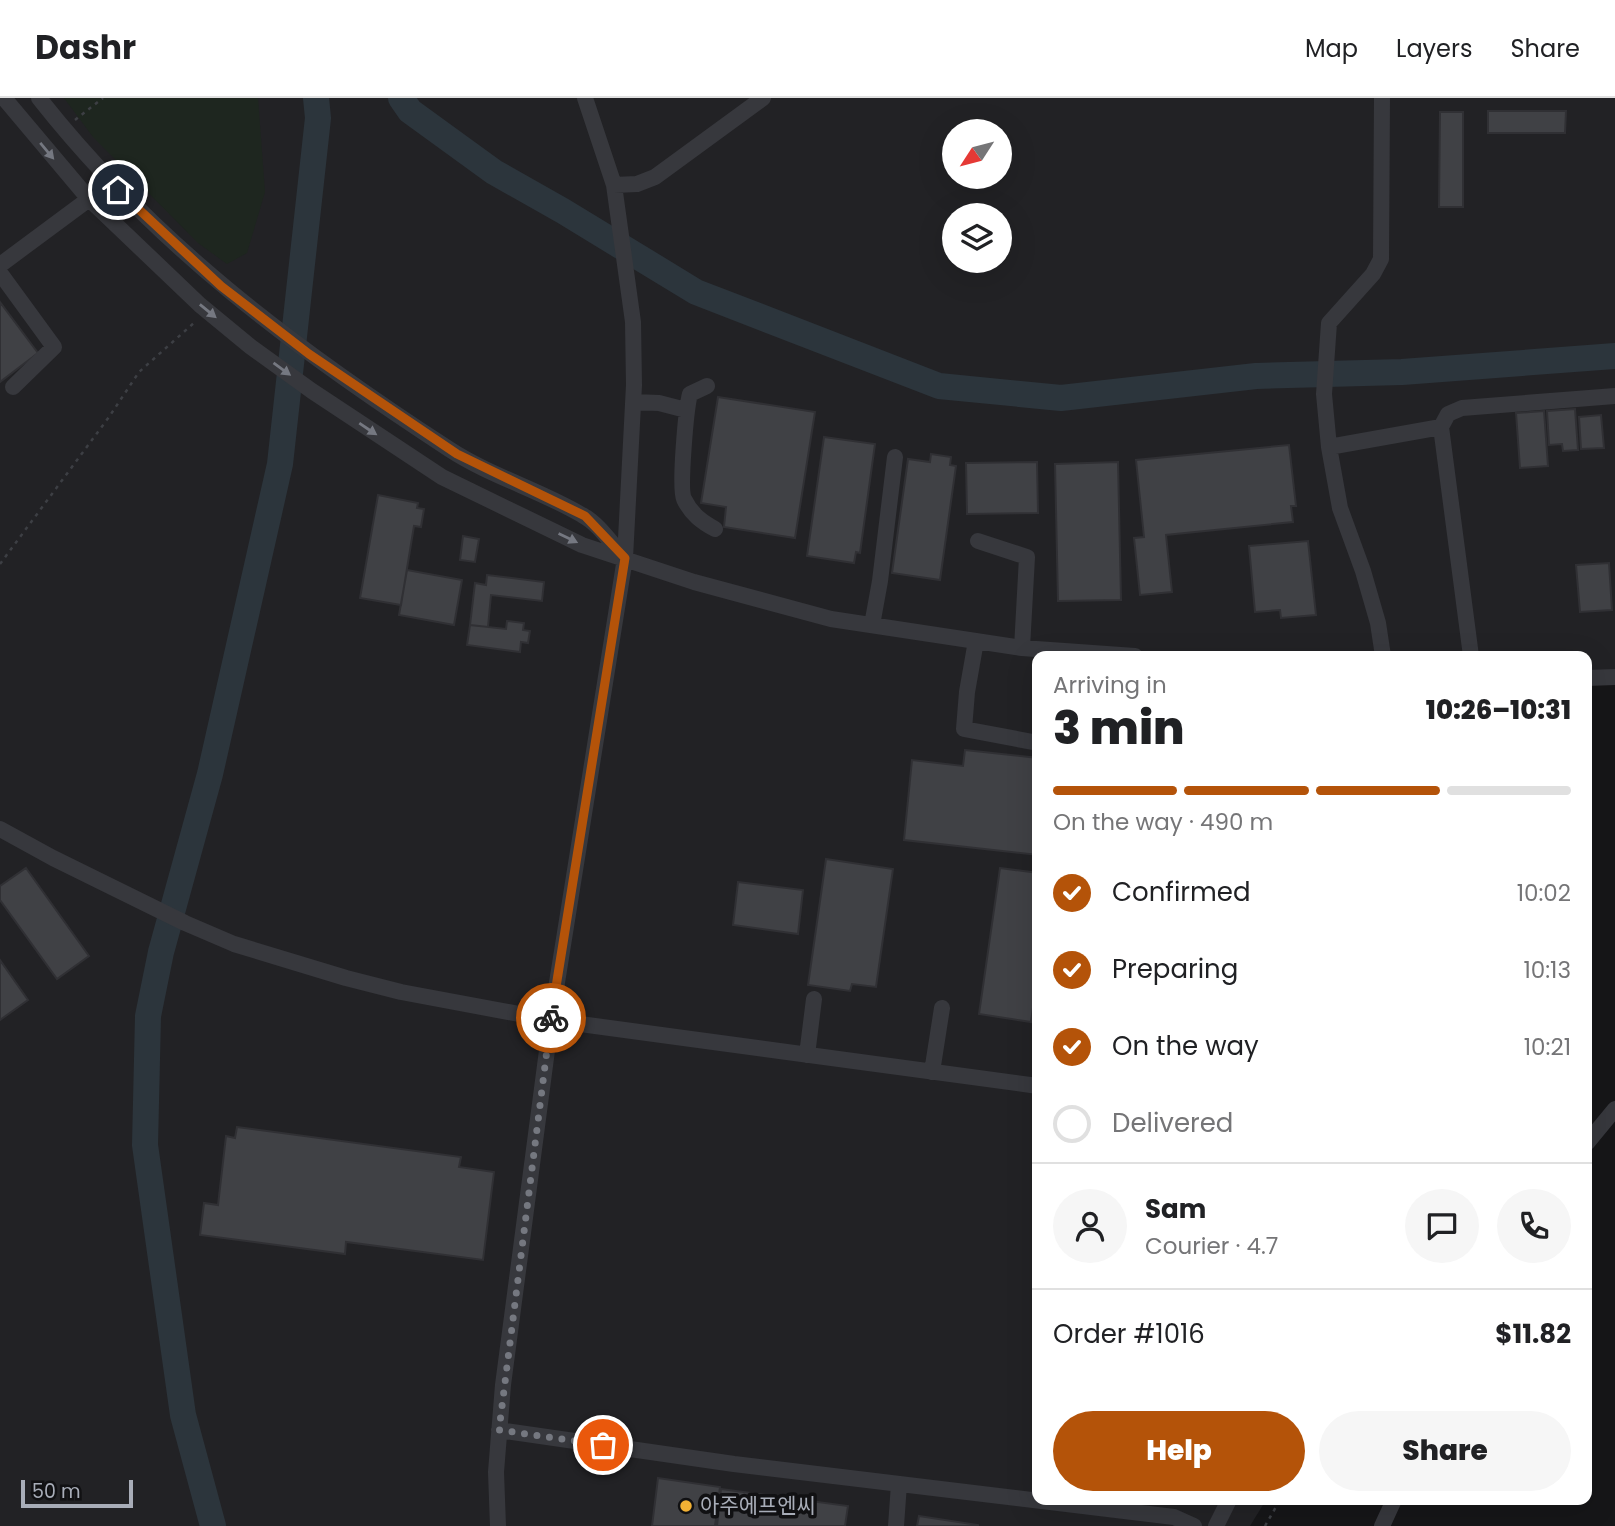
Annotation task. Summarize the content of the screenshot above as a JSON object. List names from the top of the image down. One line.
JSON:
{"places":["아주에프엔씨"],"scale_bar":"50 m","north":"bottom left","page":{"header":"Dashr","nav":["Map","Layers","Share"],"heading":["3 min","Arriving in","10:26–10:31"],"panel":["Sam","Courier · 4.7","Order #1016","$11.82"],"bar":"On the way · 490 m","list":[["Confirmed","10:02"],["Preparing","10:13"],["On the way","10:21"],"Delivered"],"buttons":["Help","Share"],"scale":"50 m"}}
